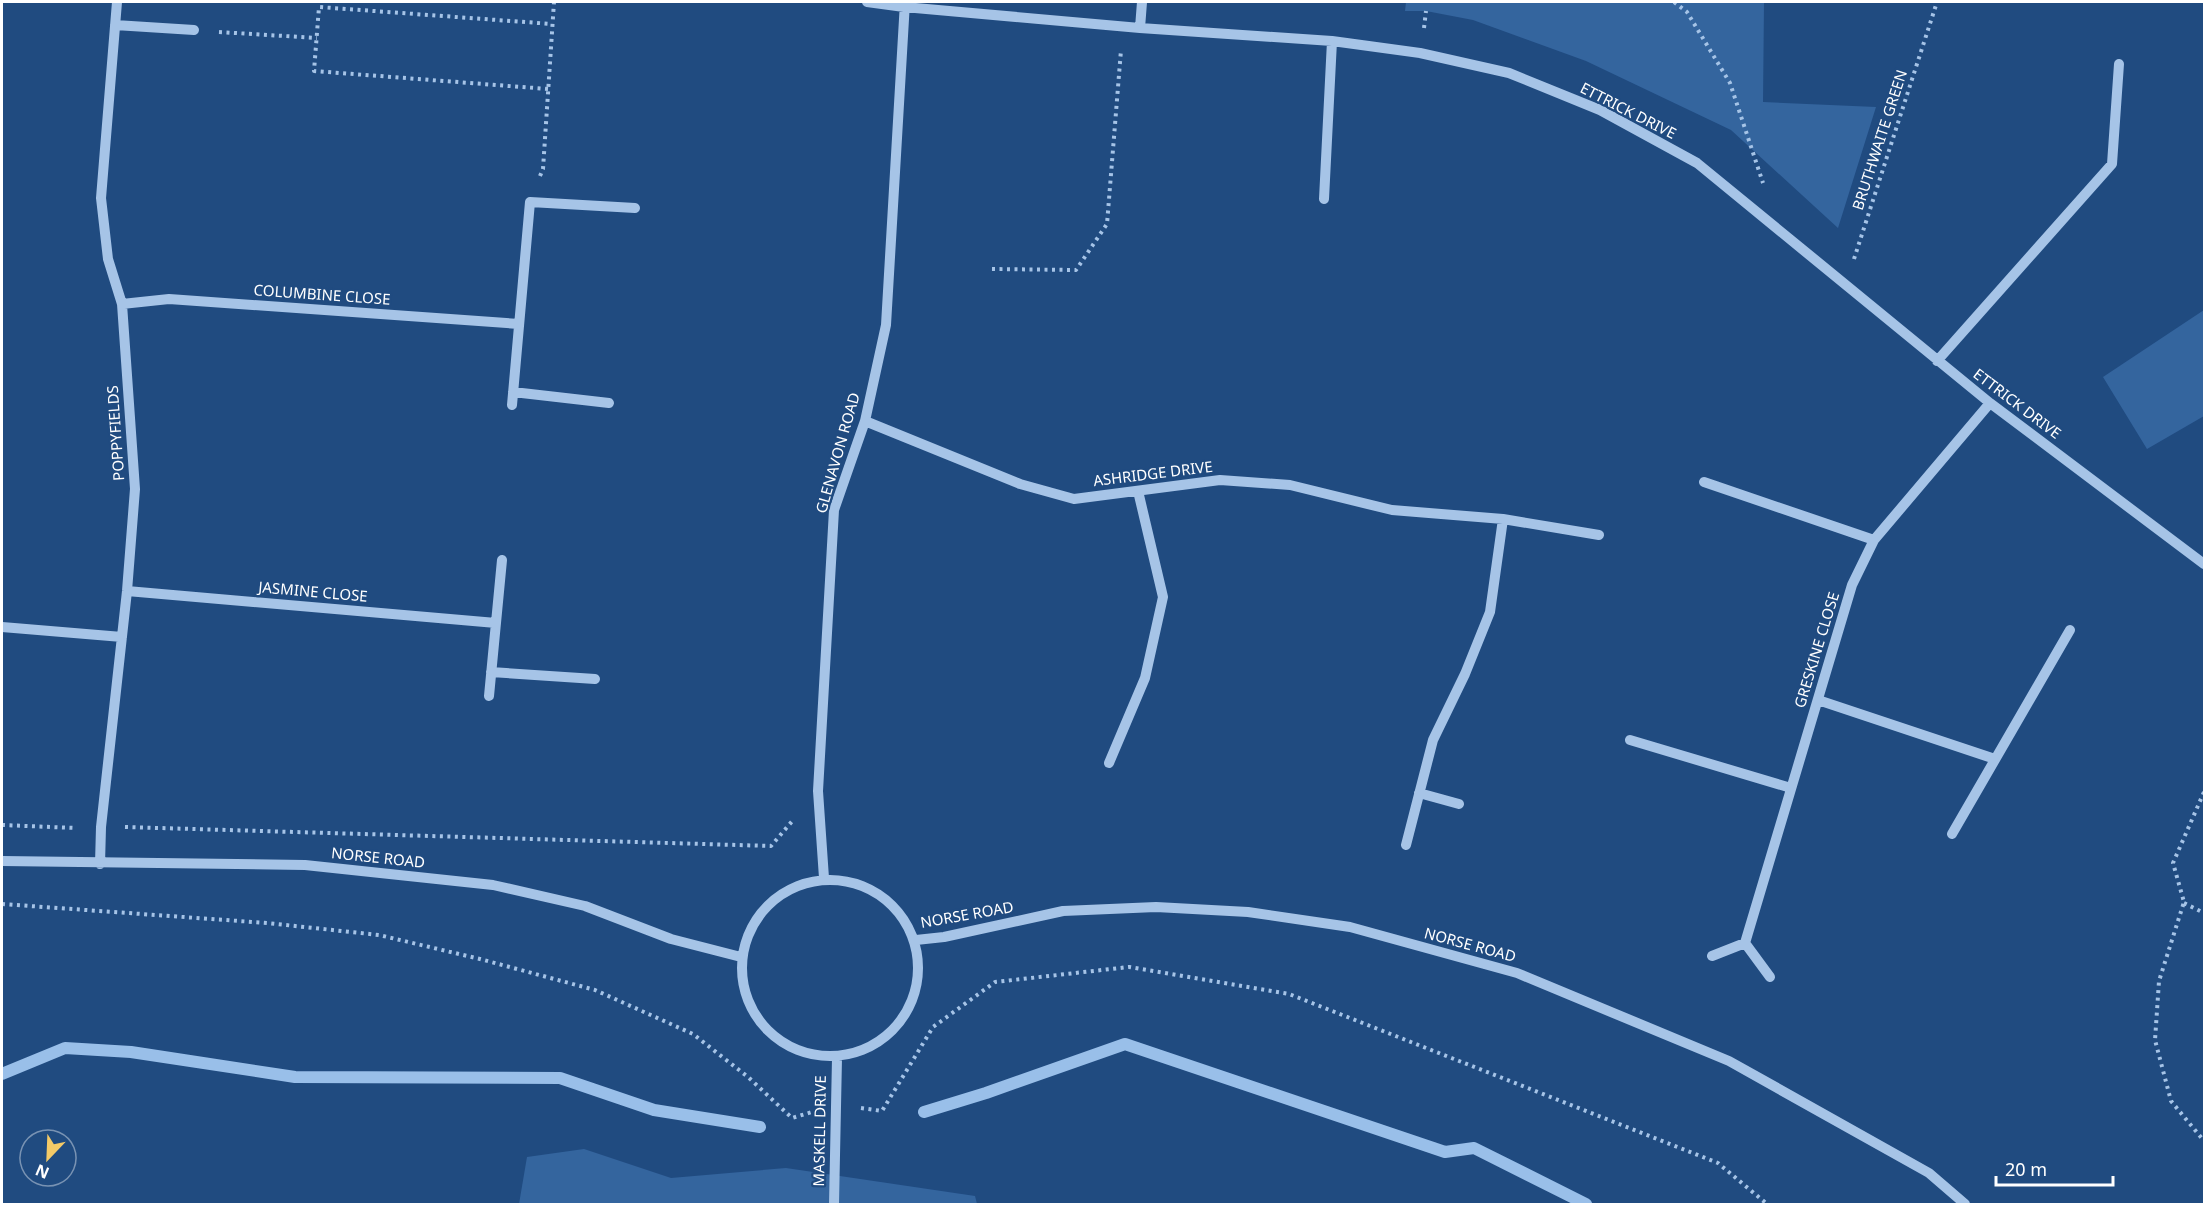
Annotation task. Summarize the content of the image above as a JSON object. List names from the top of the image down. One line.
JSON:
{"streets":{"street":["ETTRICK DRIVE","COLUMBINE CLOSE","POPPYFIELDS","GLENAVON ROAD","ASHRIDGE DRIVE","JASMINE CLOSE","GRESKINE CLOSE","NORSE ROAD","MASKELL DRIVE"],"path":["BRUTHWAITE GREEN"]},"crossings":[["ETTRICK DRIVE","BRUTHWAITE GREEN"],["ETTRICK DRIVE","GLENAVON ROAD"],["ETTRICK DRIVE","GRESKINE CLOSE"],["COLUMBINE CLOSE","POPPYFIELDS"],["POPPYFIELDS","JASMINE CLOSE"],["POPPYFIELDS","NORSE ROAD"],["GLENAVON ROAD","ASHRIDGE DRIVE"],["GLENAVON ROAD","NORSE ROAD"],["GLENAVON ROAD","MASKELL DRIVE"],["NORSE ROAD","MASKELL DRIVE"]],"scale_bar":"20 m","north":"bottom left"}
